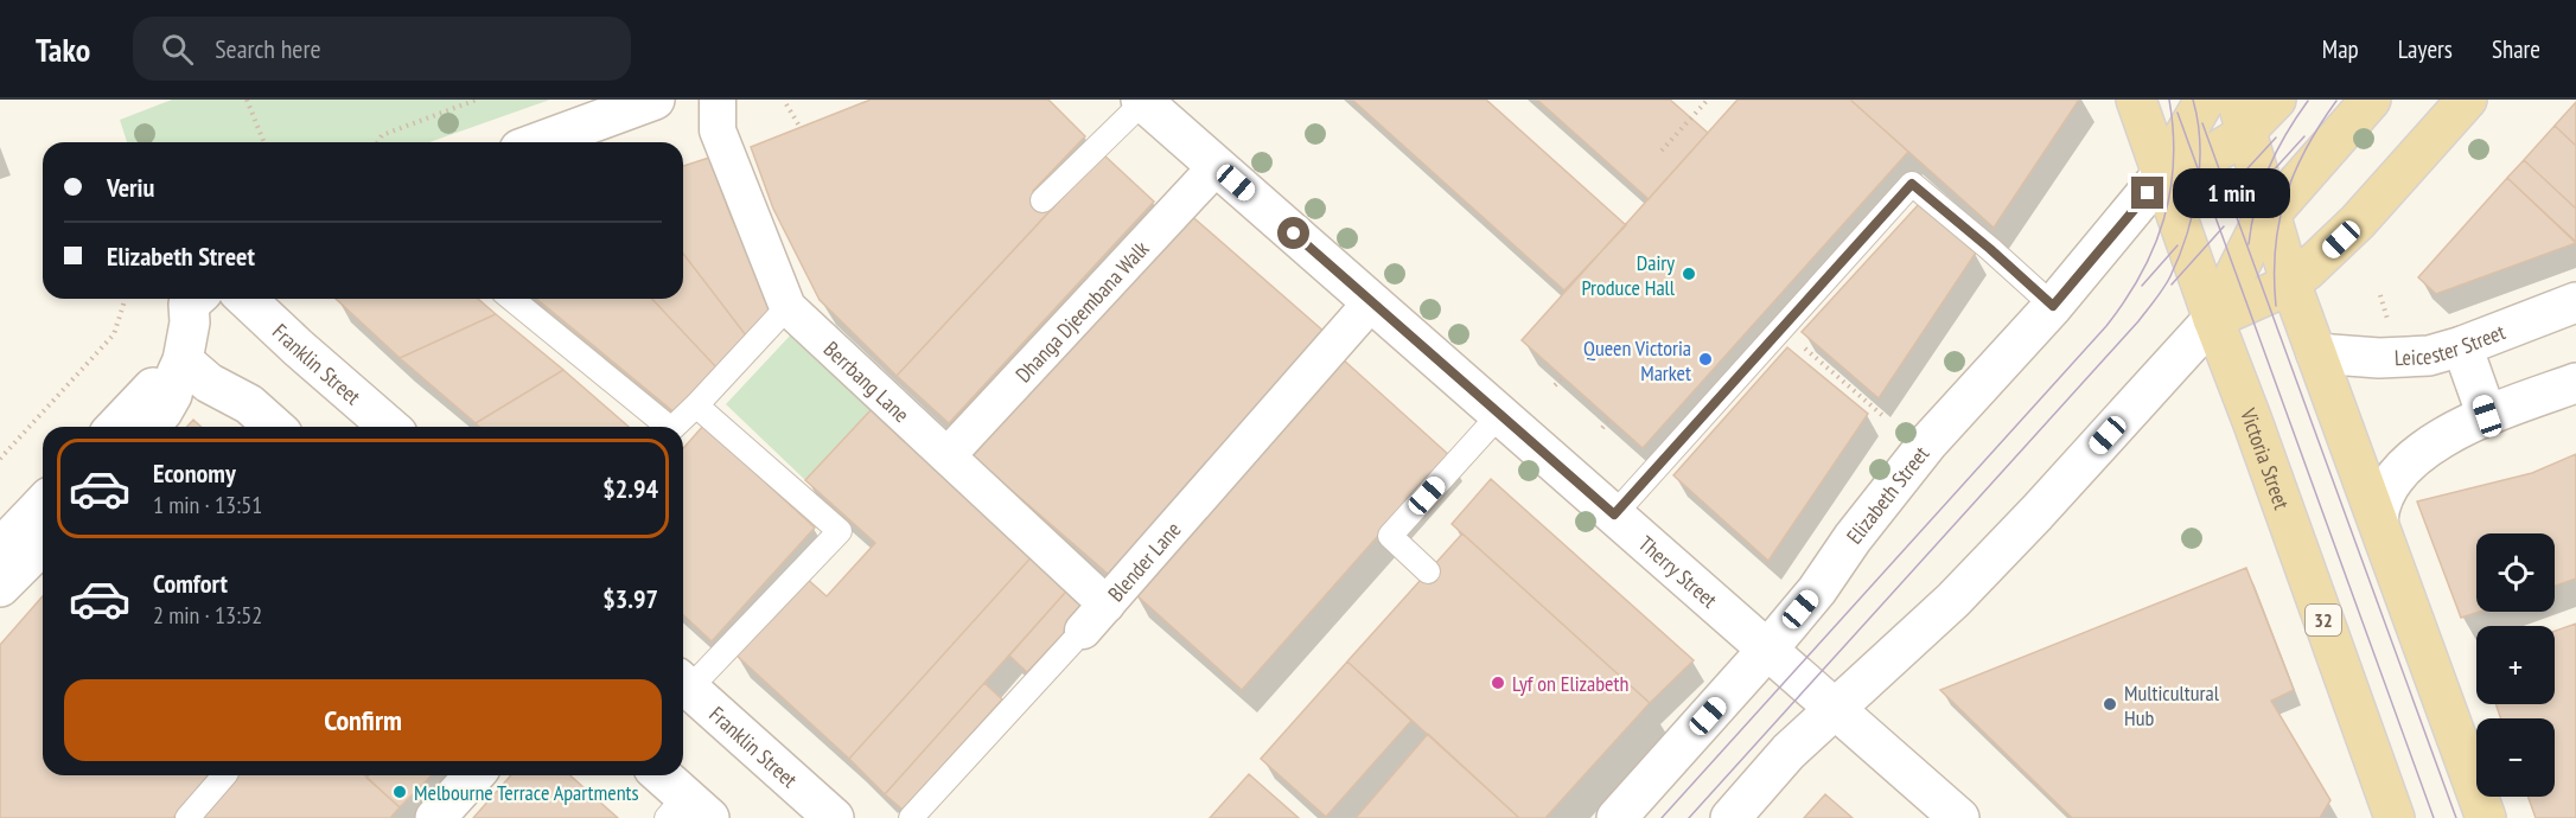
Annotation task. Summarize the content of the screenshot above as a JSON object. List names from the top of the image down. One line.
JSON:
{"streets":{"main road":["Victoria Street","Elizabeth Street","32"],"street":["Dhanga Djeembana Walk","Leicester Street","Franklin Street","Berrbang Lane","Blender Lane","Therry Street"]},"crossings":[["Dhanga Djeembana Walk","Berrbang Lane"],["Dhanga Djeembana Walk","Therry Street"],["Berrbang Lane","Blender Lane"],["Victoria Street","Elizabeth Street"],["Elizabeth Street","Therry Street"],["Blender Lane","Therry Street"]],"places":["Dairy Produce Hall","Queen Victoria Market","Lyf on Elizabeth","Multicultural Hub","Melbourne Terrace Apartments"],"page":{"header":"Tako","search":"Search here","nav":["Map","Layers","Share"],"banner":["Veriu","Elizabeth Street"],"bubble":"1 min","list":[{"name":"Economy","note":"1 min · 13:51","value":"$2.94"},{"name":"Comfort","note":"2 min · 13:52","value":"$3.97"}],"map_buttons":["+","−"],"buttons":"Confirm"}}
